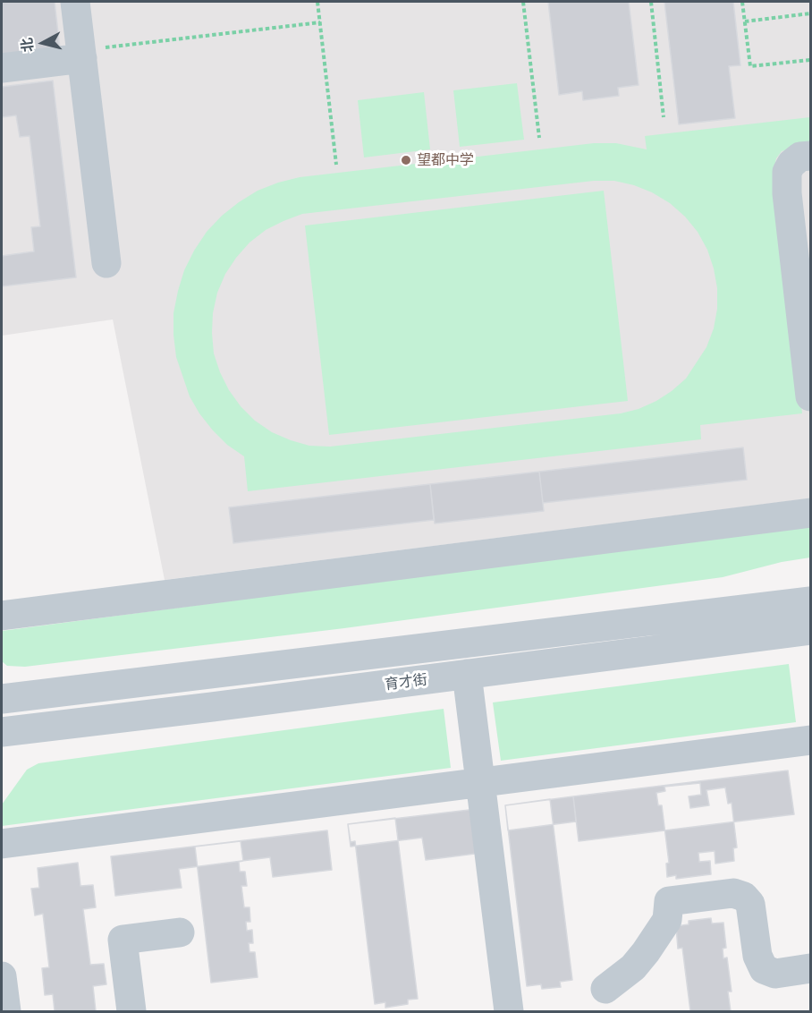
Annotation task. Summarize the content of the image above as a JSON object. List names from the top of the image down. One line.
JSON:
{"streets":{"street":["育才街"]},"places":["望都中学"],"north":"left"}
